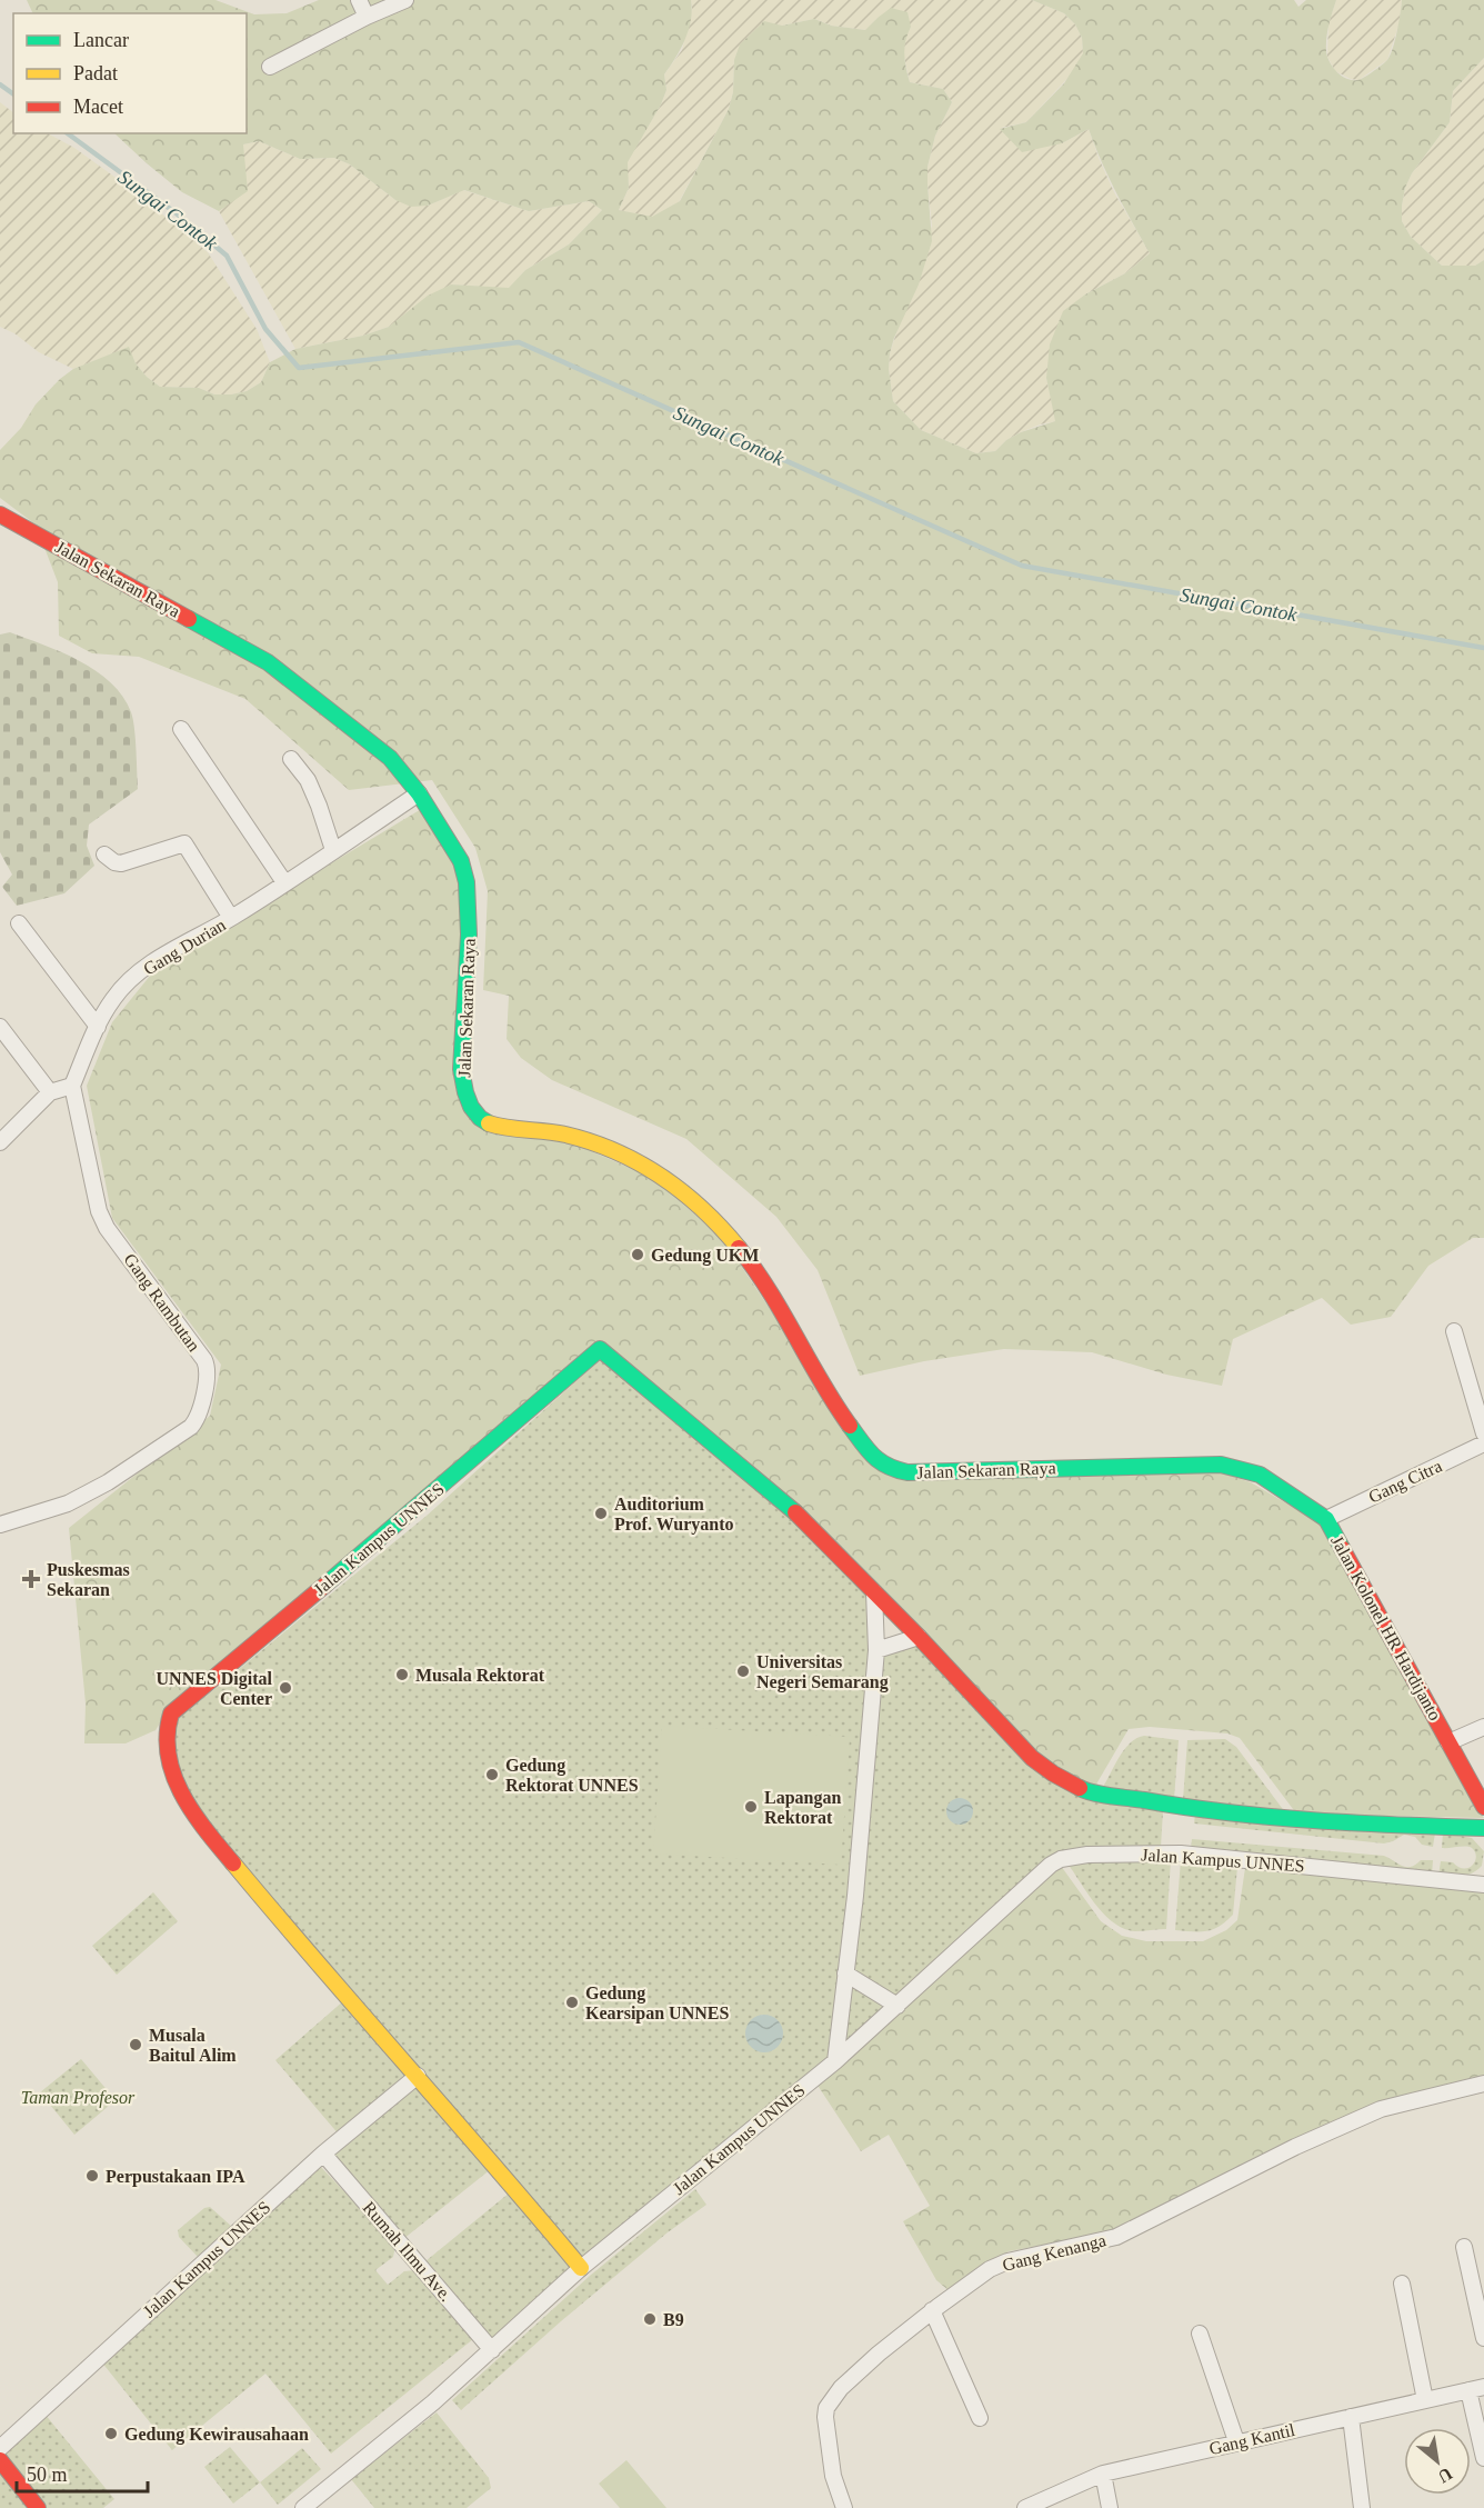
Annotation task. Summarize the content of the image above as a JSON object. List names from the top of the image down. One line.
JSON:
{"streets":{"street":["Jalan Sekaran Raya","Gang Durian","Gang Rambutan","Gang Citra","Jalan Kampus UNNES","Jalan Kolonel HR Hardijanto","Rumah Ilmu Ave.","Gang Kenanga","Gang Kantil"]},"crossings":[["Jalan Sekaran Raya","Gang Durian"],["Jalan Sekaran Raya","Jalan Kolonel HR Hardijanto"],["Gang Durian","Gang Rambutan"],["Gang Citra","Jalan Kolonel HR Hardijanto"],["Jalan Kampus UNNES","Rumah Ilmu Ave."]],"water":["Sungai Contok"],"parks":["Taman Profesor"],"places":{"other":["Gedung UKM","Auditorium Prof. Wuryanto","Universitas Negeri Semarang","Musala Rektorat","UNNES Digital Center","Gedung Rektorat UNNES","Lapangan Rektorat","Gedung Kearsipan UNNES","Musala Baitul Alim","Perpustakaan IPA","B9","Gedung Kewirausahaan"],"health":["Puskesmas Sekaran"]},"legend":["Lancar","Padat","Macet"],"scale_bar":"50 m","north":"bottom right"}
